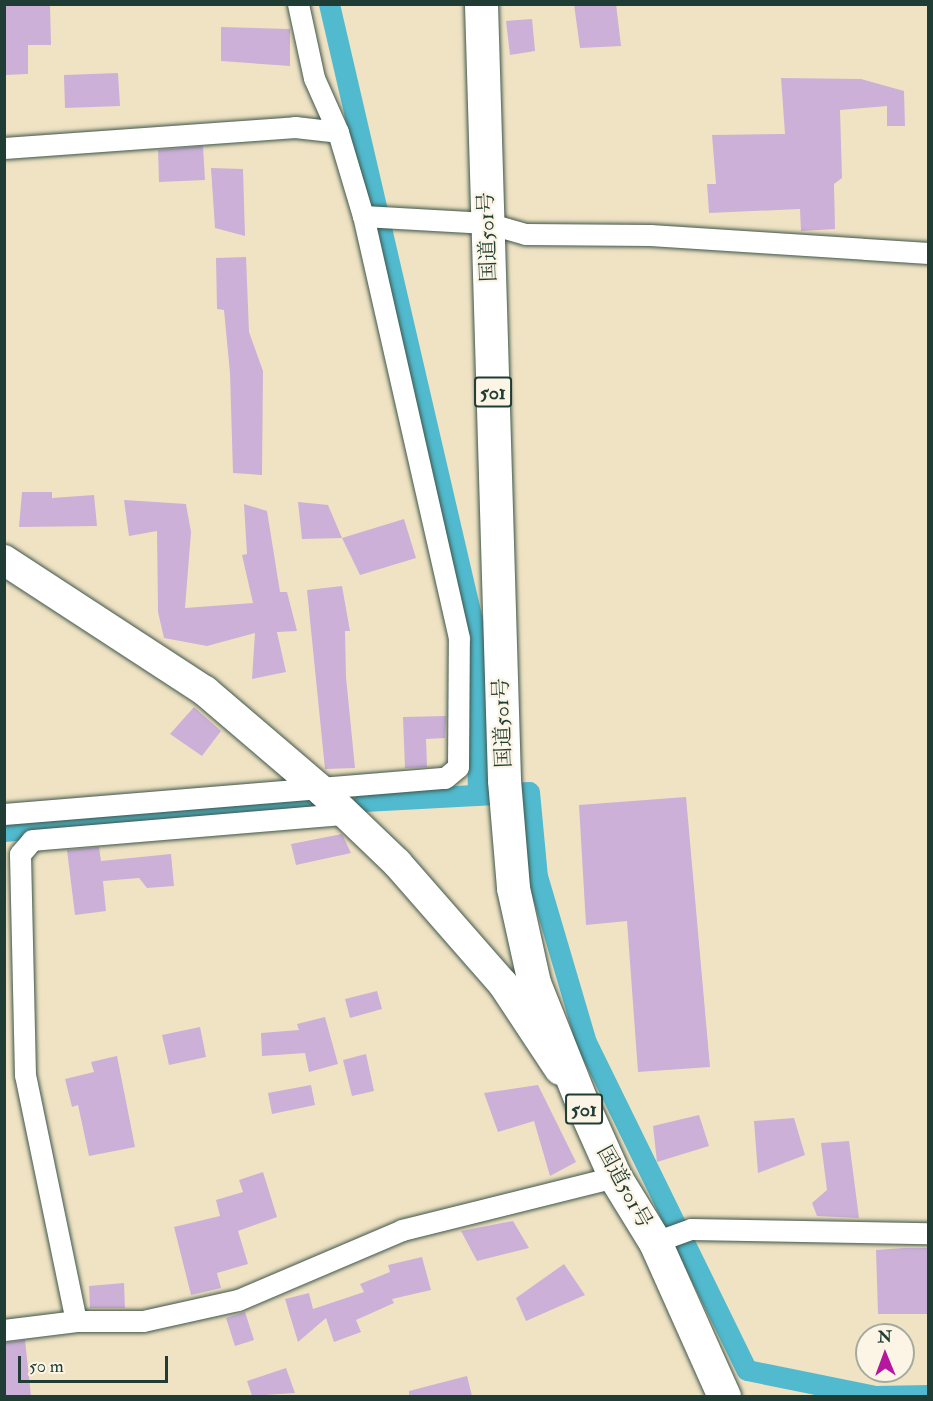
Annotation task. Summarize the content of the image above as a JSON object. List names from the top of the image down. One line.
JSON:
{"streets":{"highway":["国道501号","501"]},"scale_bar":"50 m","north":"top"}
